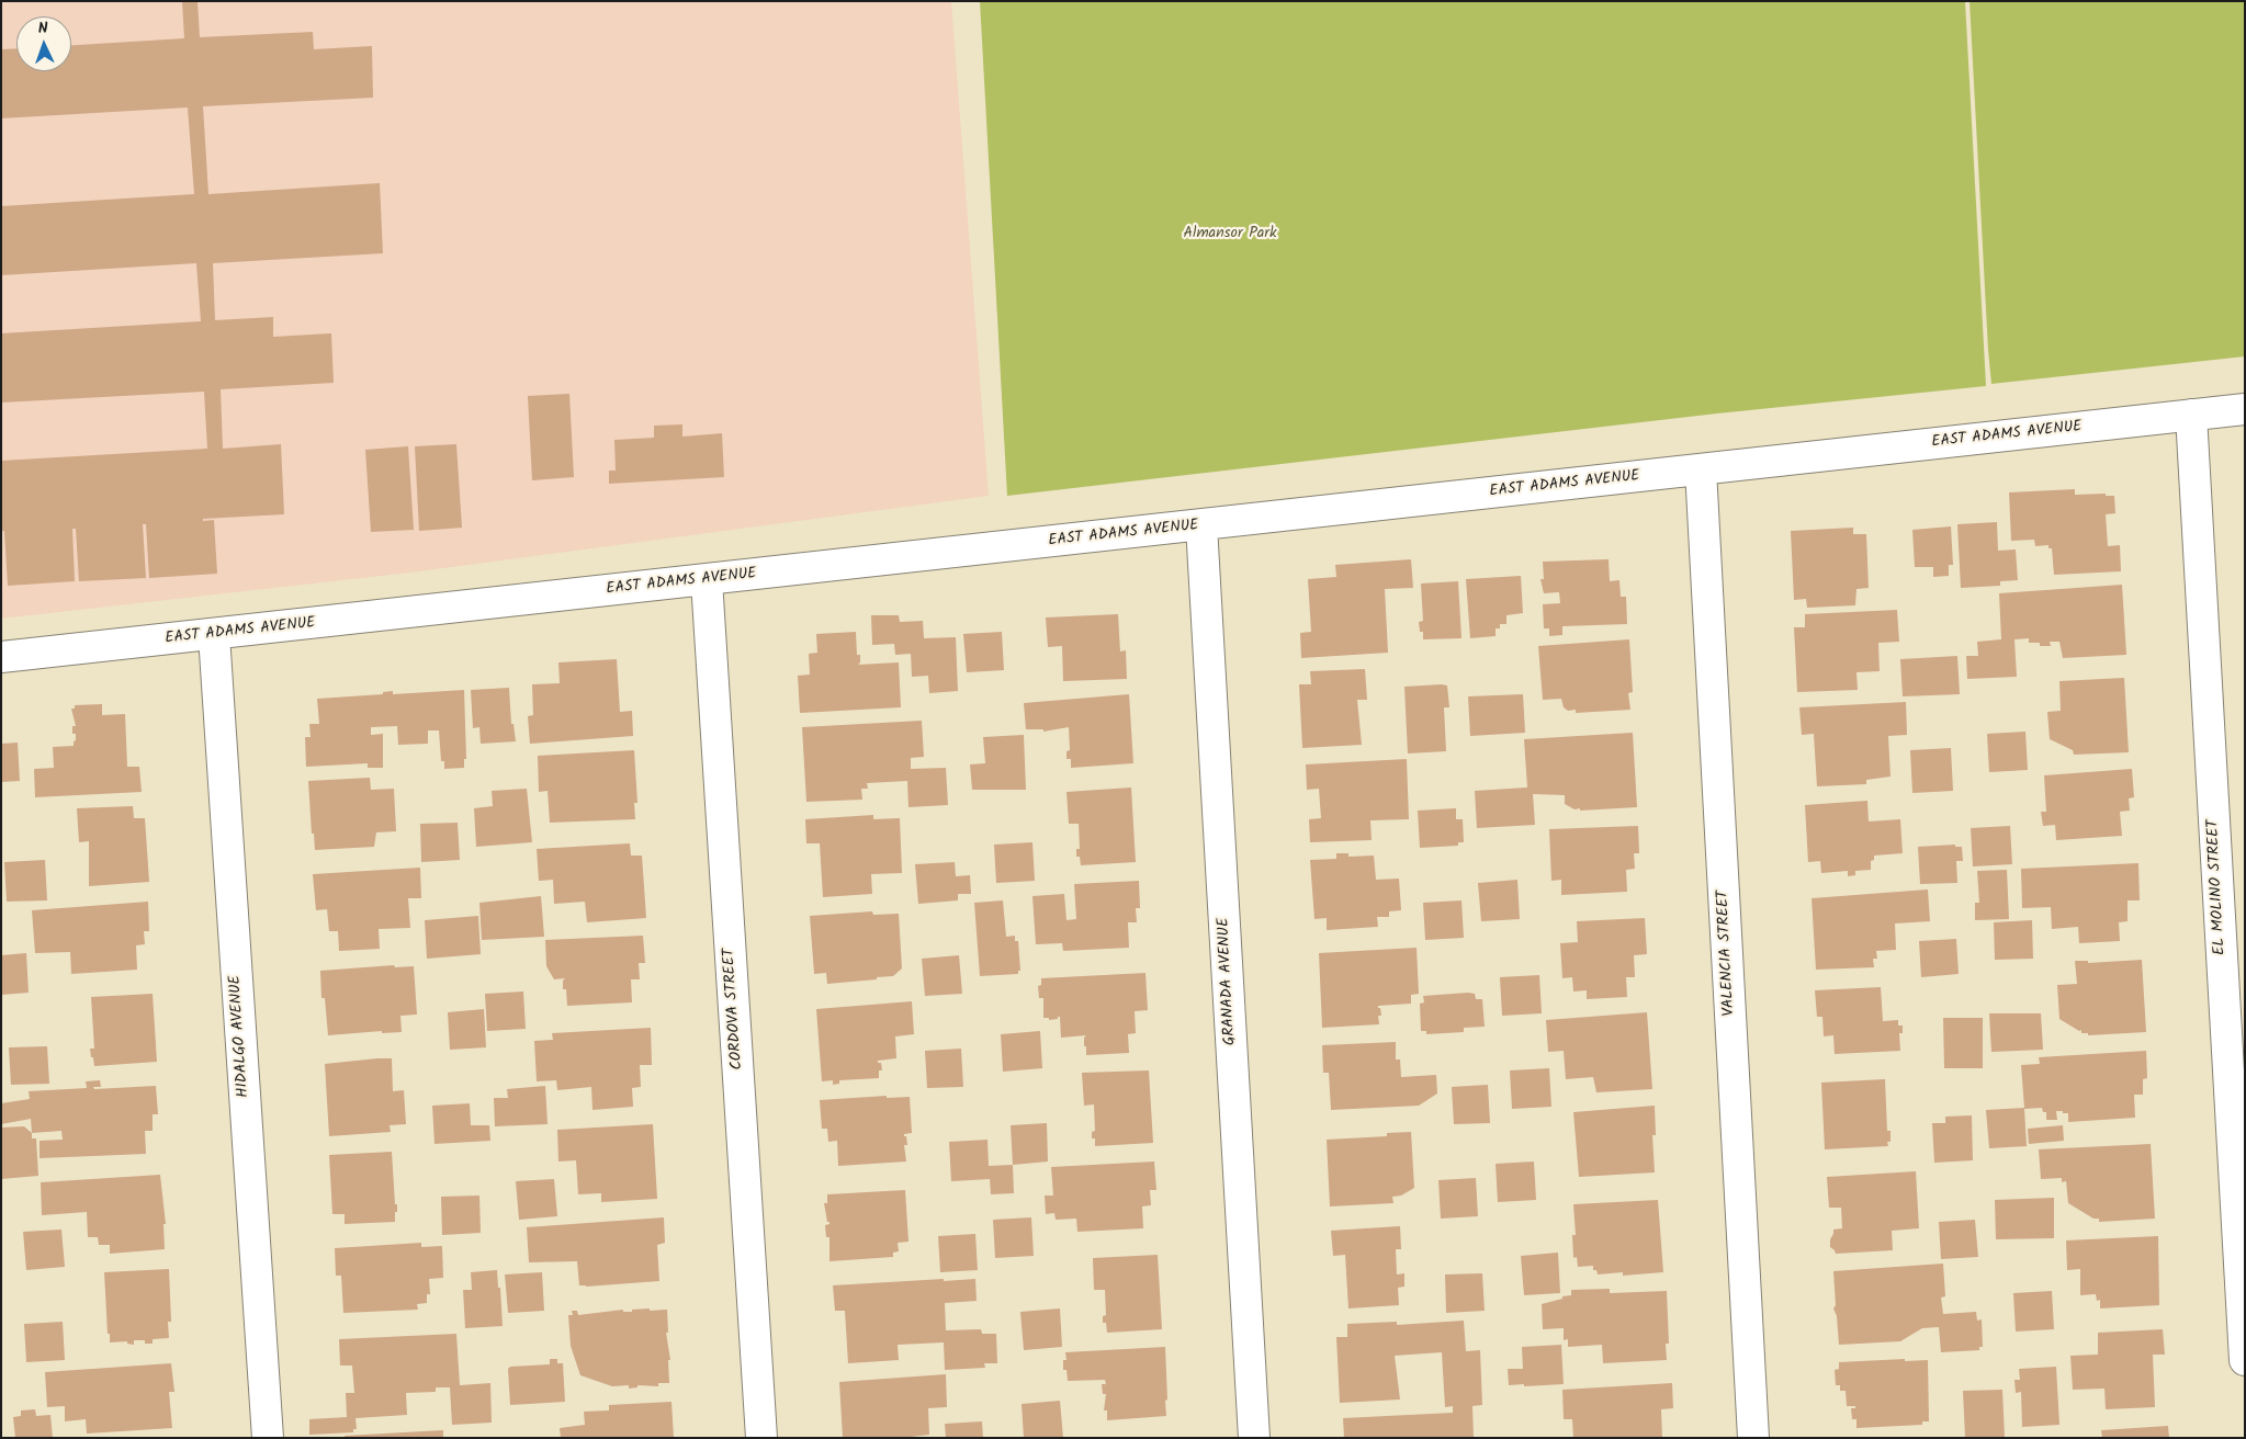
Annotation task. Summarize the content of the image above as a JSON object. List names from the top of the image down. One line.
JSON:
{"streets":{"street":["EAST ADAMS AVENUE","EL MOLINO STREET","VALENCIA STREET","GRANADA AVENUE","CORDOVA STREET","HIDALGO AVENUE"]},"crossings":[["EAST ADAMS AVENUE","EL MOLINO STREET"],["EAST ADAMS AVENUE","VALENCIA STREET"],["EAST ADAMS AVENUE","GRANADA AVENUE"],["EAST ADAMS AVENUE","CORDOVA STREET"],["EAST ADAMS AVENUE","HIDALGO AVENUE"]],"parks":["Almansor Park"],"north":"top"}
